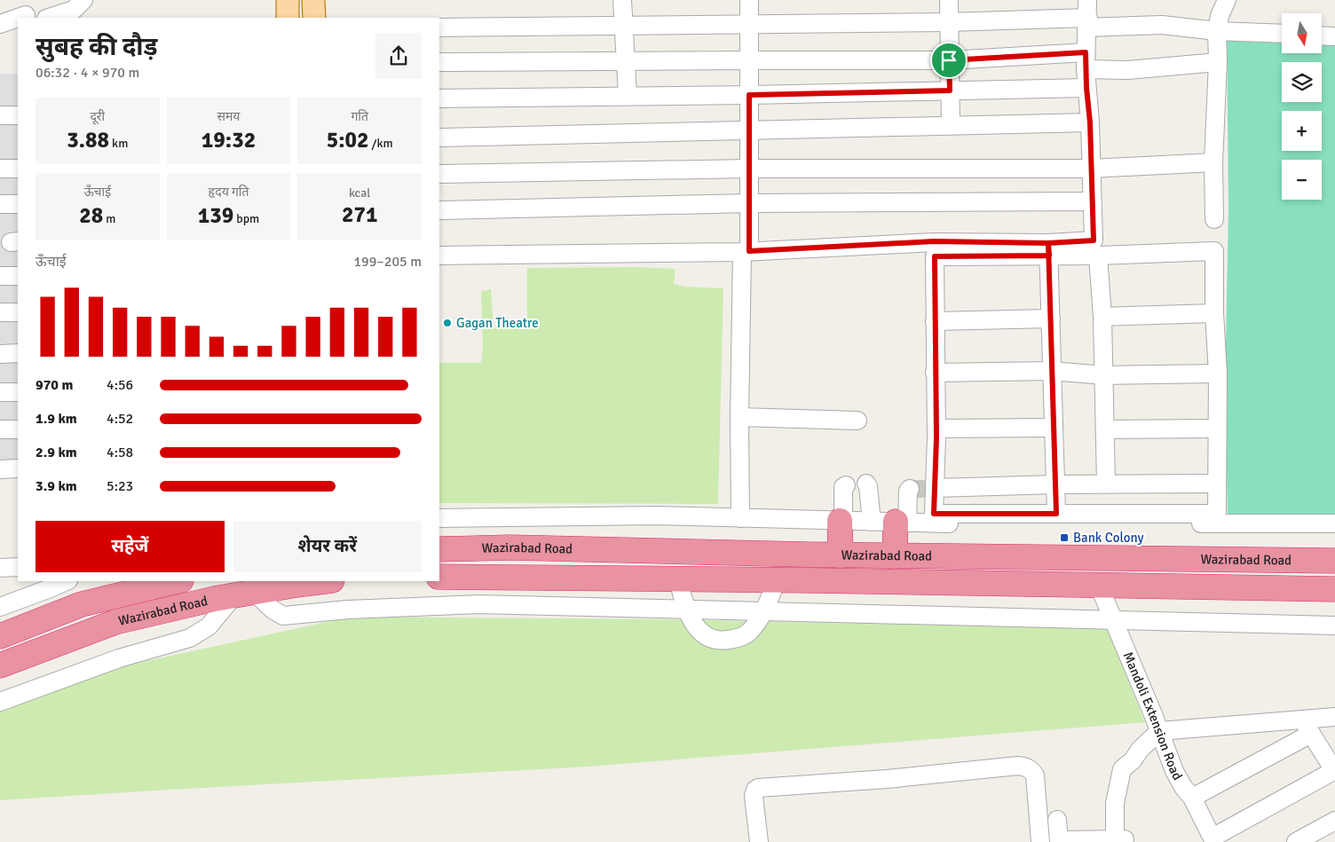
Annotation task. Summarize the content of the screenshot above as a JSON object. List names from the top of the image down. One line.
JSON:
{"streets":{"highway":["Wazirabad Road"],"street":["Mandoli Extension Road"]},"crossings":[["Wazirabad Road","Mandoli Extension Road"]],"places":{"other":["Gagan Theatre"],"transit":["Bank Colony"]},"north":"bottom","page":{"map_buttons":["+","−"],"heading":["सुबह की दौड़","06:32 · 4 × 970 m"],"stats":[["दूरी","3.88 km"],["समय","19:32"],["गति","5:02 /km"],["ऊँचाई","28 m"],["हृदय गति","139 bpm"],["kcal","271"]],"chart":["ऊँचाई","199–205 m"],"list":[{"name":"970 m","note":"4:56"},{"name":"1.9 km","note":"4:52"},{"name":"2.9 km","note":"4:58"},{"name":"3.9 km","note":"5:23"}],"buttons":["सहेजें","शेयर करें"]}}
